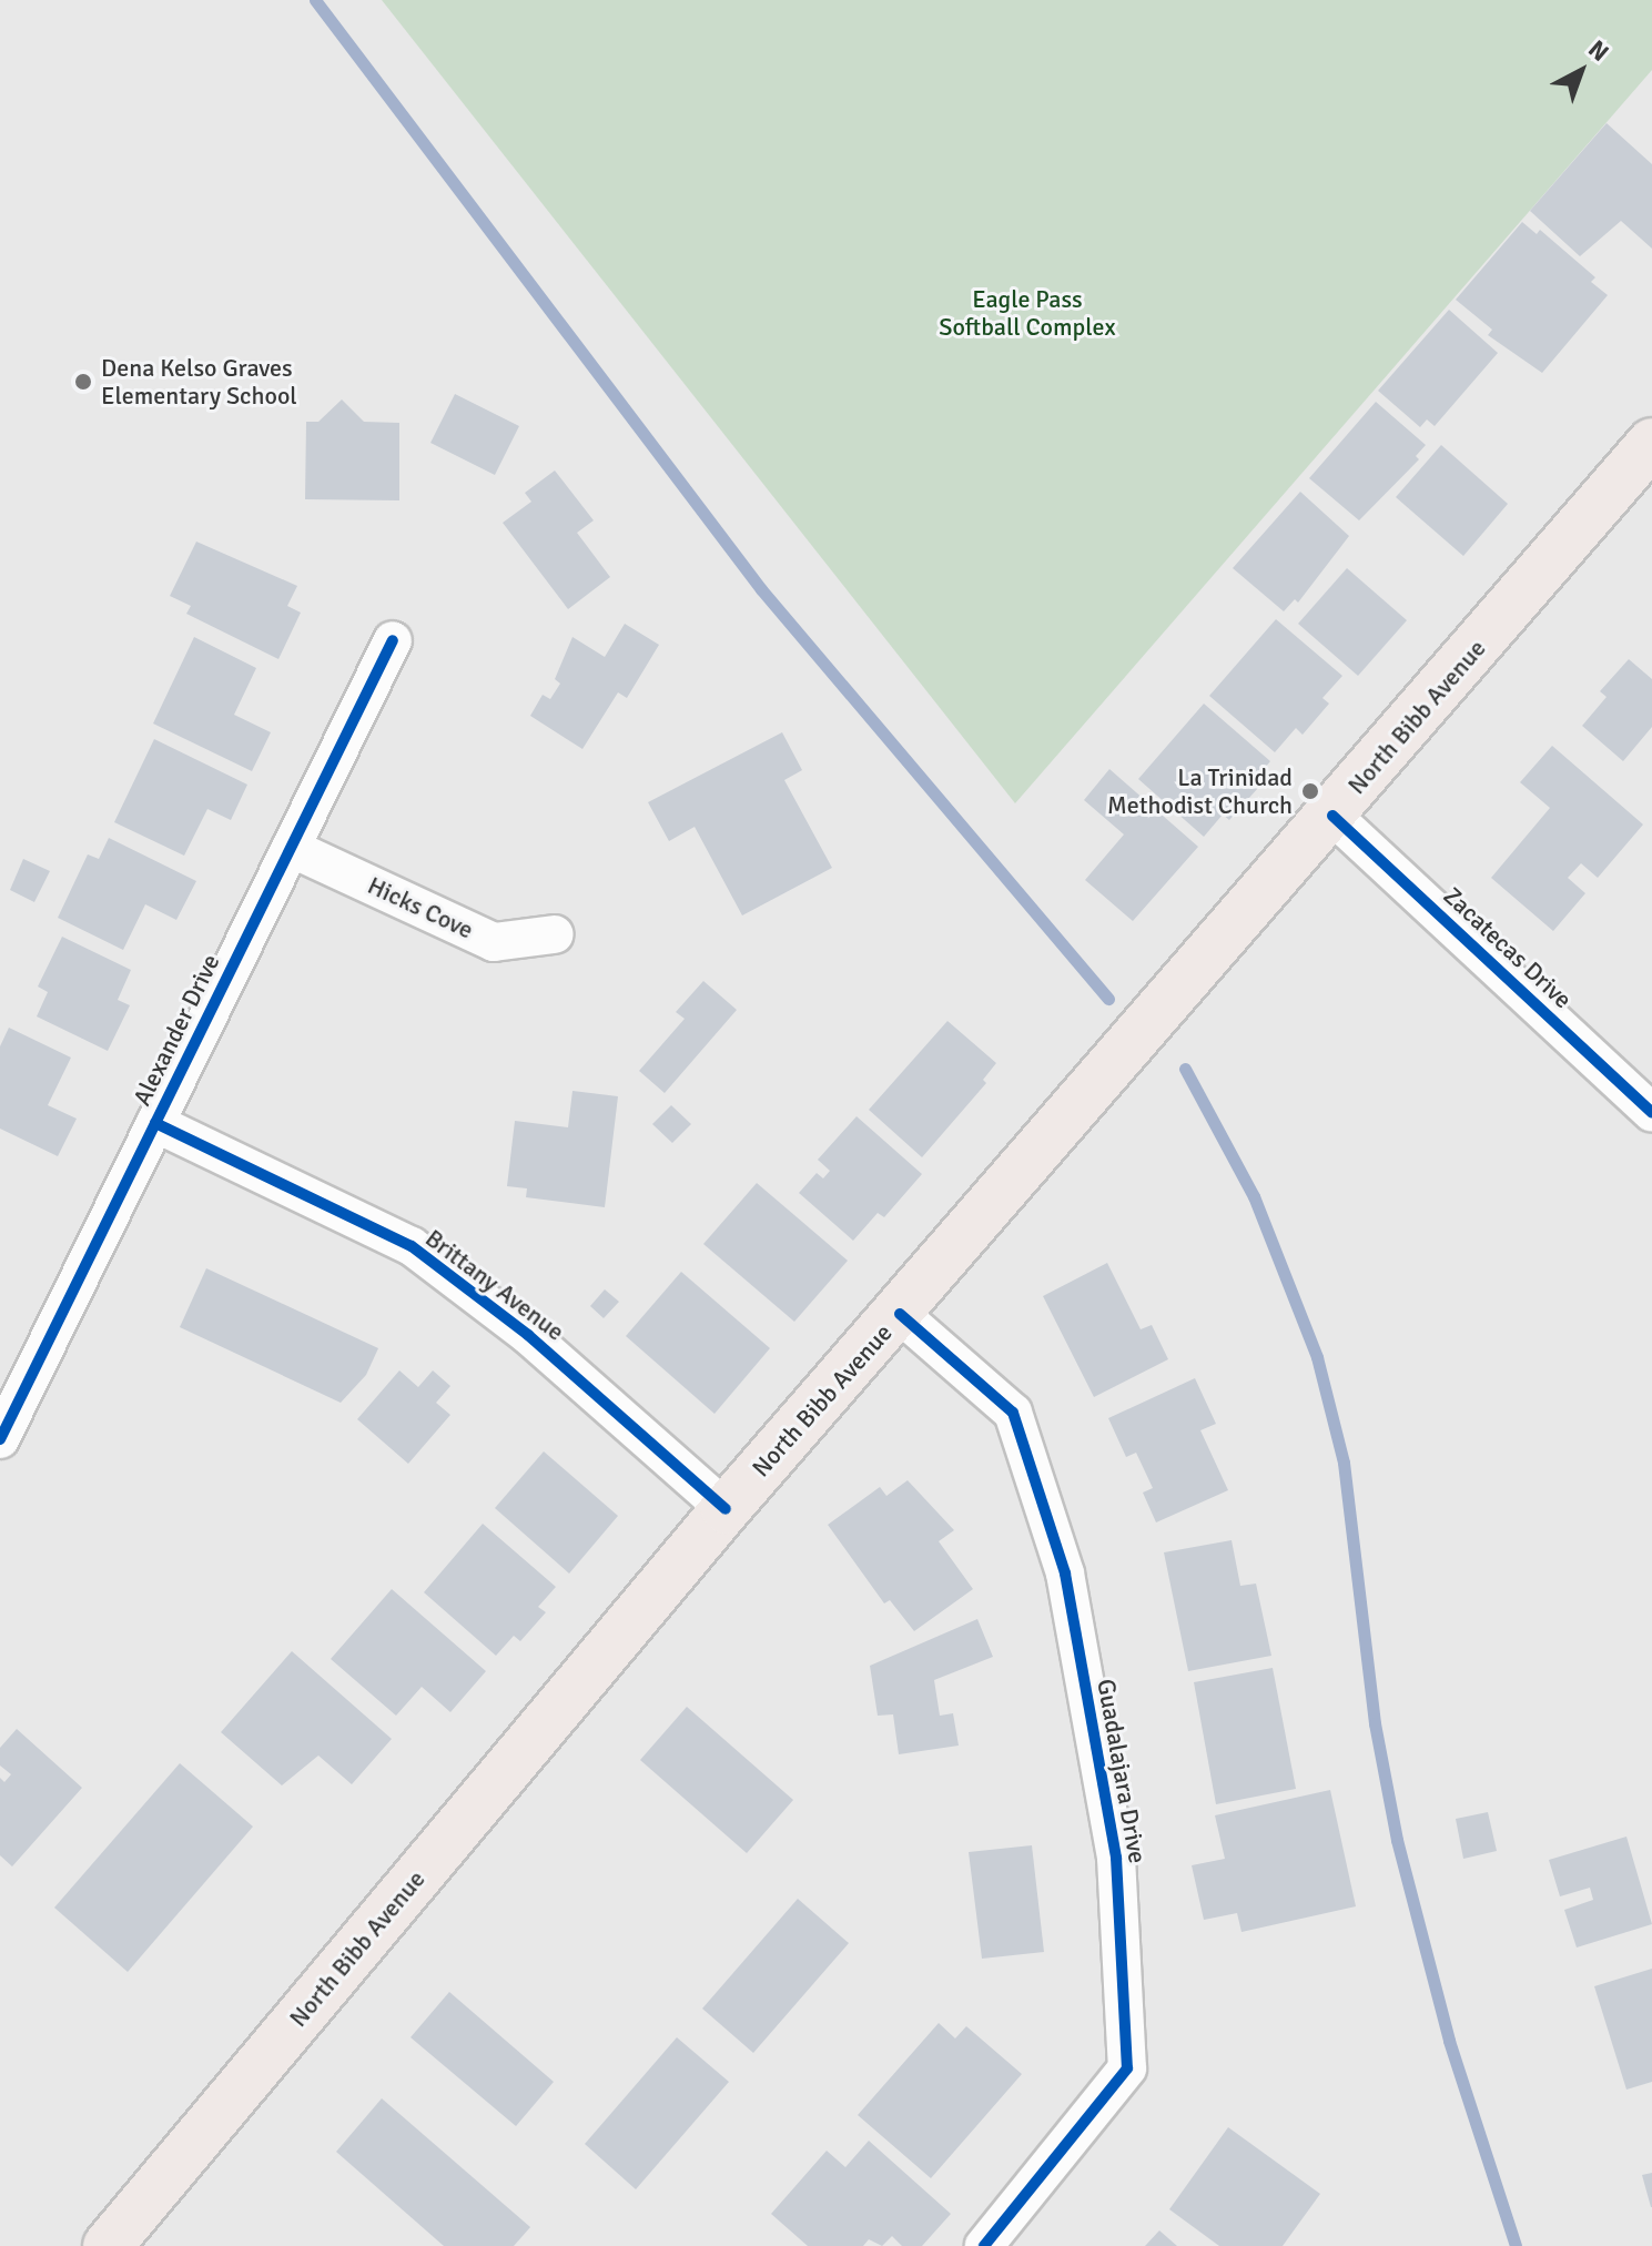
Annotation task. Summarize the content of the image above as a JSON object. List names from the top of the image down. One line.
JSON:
{"streets":{"main road":["North Bibb Avenue"],"street":["Hicks Cove","Zacatecas Drive","Alexander Drive","Brittany Avenue","Guadalajara Drive"]},"crossings":[["North Bibb Avenue","Zacatecas Drive"],["North Bibb Avenue","Brittany Avenue"],["North Bibb Avenue","Guadalajara Drive"],["Hicks Cove","Alexander Drive"],["Alexander Drive","Brittany Avenue"]],"parks":["Eagle Pass Softball Complex"],"places":["Dena Kelso Graves Elementary School","La Trinidad Methodist Church"],"north":"top right"}
